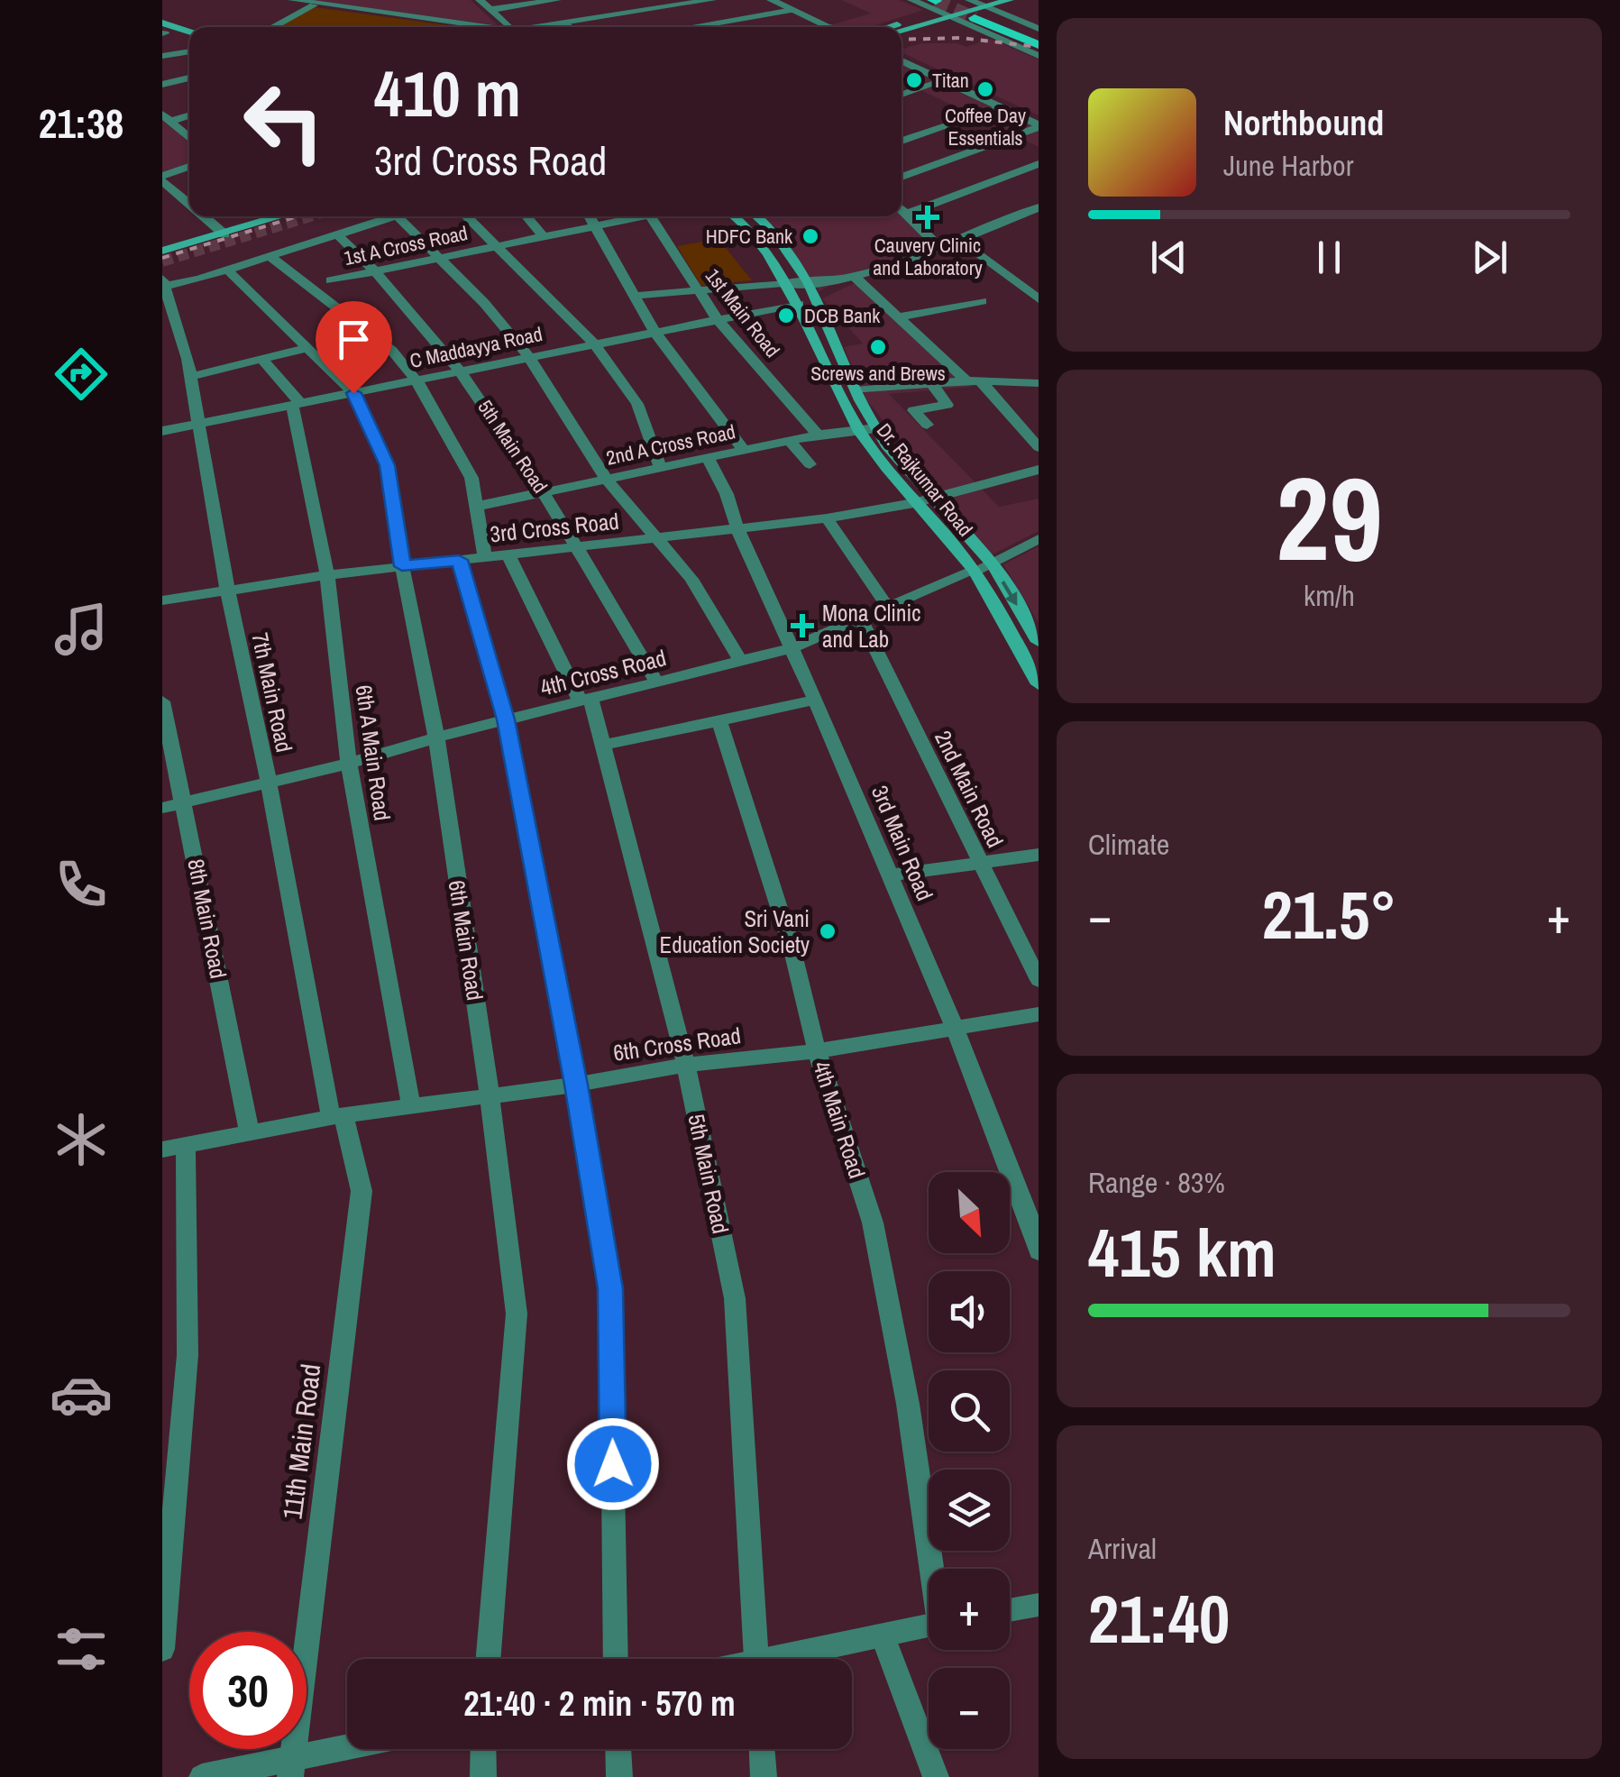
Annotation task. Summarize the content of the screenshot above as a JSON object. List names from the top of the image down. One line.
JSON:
{"streets":{"main road":["Dr. Rajkumar Road"],"street":["1st A Cross Road","1st Main Road","C Maddayya Road","2nd A Cross Road","5th Main Road","3rd Cross Road","4th Cross Road","7th Main Road","6th A Main Road","2nd Main Road","3rd Main Road","8th Main Road","6th Main Road","6th Cross Road","4th Main Road","11th Main Road"]},"crossings":[["1st A Cross Road","5th Main Road"],["1st Main Road","C Maddayya Road"],["1st Main Road","2nd A Cross Road"],["C Maddayya Road","5th Main Road"],["C Maddayya Road","Dr. Rajkumar Road"],["C Maddayya Road","7th Main Road"],["C Maddayya Road","6th A Main Road"],["C Maddayya Road","6th Main Road"],["2nd A Cross Road","5th Main Road"],["2nd A Cross Road","Dr. Rajkumar Road"],["2nd A Cross Road","3rd Main Road"],["5th Main Road","3rd Cross Road"],["5th Main Road","4th Cross Road"],["5th Main Road","6th Cross Road"],["Dr. Rajkumar Road","3rd Cross Road"],["Dr. Rajkumar Road","4th Cross Road"],["3rd Cross Road","7th Main Road"],["3rd Cross Road","6th A Main Road"],["3rd Cross Road","3rd Main Road"],["3rd Cross Road","6th Main Road"],["4th Cross Road","7th Main Road"],["4th Cross Road","6th A Main Road"],["4th Cross Road","2nd Main Road"],["4th Cross Road","3rd Main Road"],["4th Cross Road","8th Main Road"],["4th Cross Road","6th Main Road"],["7th Main Road","6th Cross Road"],["7th Main Road","11th Main Road"],["6th A Main Road","6th Cross Road"],["3rd Main Road","6th Cross Road"],["8th Main Road","6th Cross Road"],["6th Main Road","6th Cross Road"],["6th Cross Road","4th Main Road"],["6th Cross Road","11th Main Road"]],"places":{"other":["Titan","Coffee Day Essentials","HDFC Bank","DCB Bank","Screws and Brews","Sri Vani Education Society"],"health":["Cauvery Clinic and Laboratory","Mona Clinic and Lab"]},"north":"bottom right","page":{"tabs":"21:38","turn":["410 m","3rd Cross Road"],"song":["Northbound","June Harbor"],"tile":[["29","km/h"],"Climate",["Range · 83%","415 km"],["Arrival","21:40"]],"heat":["−","21.5°","+"],"map_buttons":["+","−"],"limit":"30","trip":"21:40 · 2 min · 570 m"}}
